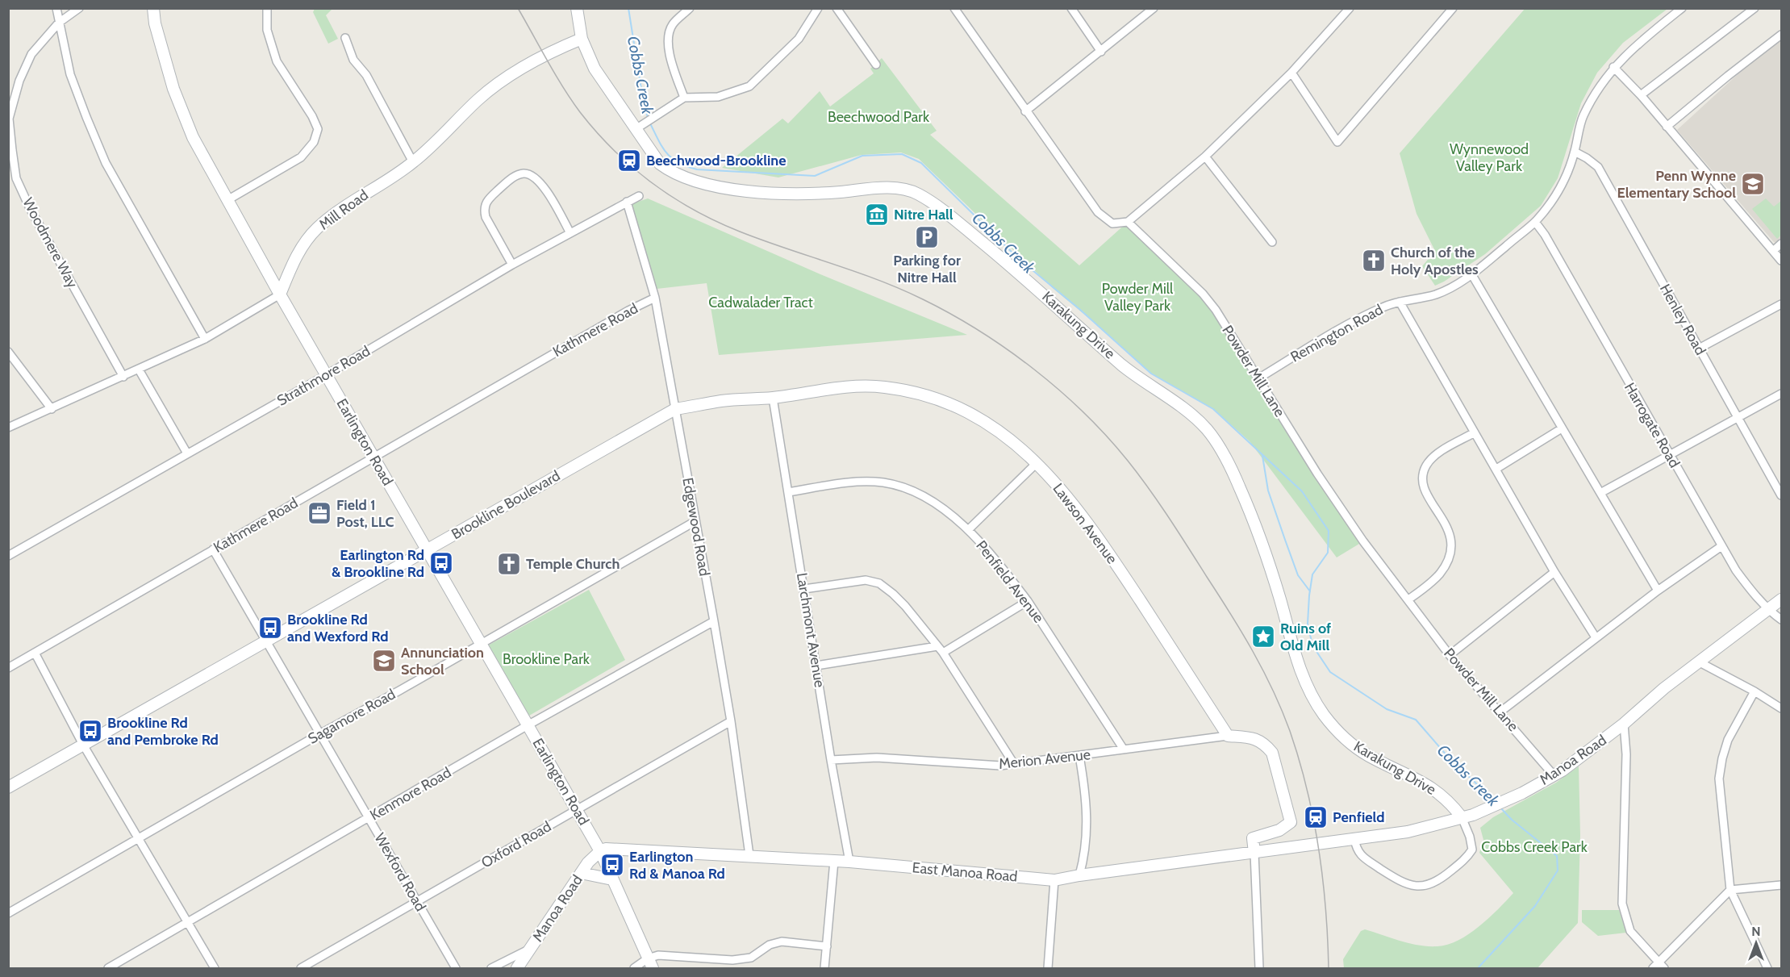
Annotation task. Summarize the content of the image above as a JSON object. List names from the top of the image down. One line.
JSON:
{"streets":{"street":["Mill Road","Woodmere Way","Henley Road","Karakung Drive","Kathmere Road","Remington Road","Powder Mill Lane","Strathmore Road","Harrogate Road","Earlington Road","Brookline Boulevard","Lawson Avenue","Edgewood Road","Penfield Avenue","Larchmont Avenue","Sagamore Road","Merion Avenue","Manoa Road","Kenmore Road","Oxford Road","Wexford Road","East Manoa Road"]},"crossings":[["Mill Road","Karakung Drive"],["Mill Road","Earlington Road"],["Henley Road","Remington Road"],["Karakung Drive","Manoa Road"],["Kathmere Road","Earlington Road"],["Kathmere Road","Edgewood Road"],["Kathmere Road","Wexford Road"],["Remington Road","Powder Mill Lane"],["Remington Road","Harrogate Road"],["Powder Mill Lane","Manoa Road"],["Strathmore Road","Earlington Road"],["Strathmore Road","Edgewood Road"],["Harrogate Road","Manoa Road"],["Earlington Road","Brookline Boulevard"],["Earlington Road","Sagamore Road"],["Earlington Road","Manoa Road"],["Earlington Road","Kenmore Road"],["Earlington Road","Oxford Road"],["Earlington Road","East Manoa Road"],["Brookline Boulevard","Lawson Avenue"],["Brookline Boulevard","Edgewood Road"],["Brookline Boulevard","Wexford Road"],["Lawson Avenue","Edgewood Road"],["Lawson Avenue","Larchmont Avenue"],["Lawson Avenue","Merion Avenue"],["Edgewood Road","Sagamore Road"],["Edgewood Road","Kenmore Road"],["Edgewood Road","Oxford Road"],["Edgewood Road","East Manoa Road"],["Penfield Avenue","Larchmont Avenue"],["Penfield Avenue","Merion Avenue"],["Larchmont Avenue","Merion Avenue"],["Larchmont Avenue","East Manoa Road"],["Sagamore Road","Wexford Road"],["Manoa Road","East Manoa Road"],["Kenmore Road","Wexford Road"],["Oxford Road","Wexford Road"]],"water":["Cobbs Creek"],"parks":["Beechwood Park","Wynnewood Valley Park","Powder Mill Valley Park","Cadwalader Tract","Brookline Park","Cobbs Creek Park"],"places":{"station":["Beechwood-Brookline","Penfield"],"school or university":["Penn Wynne Elementary School","Annunciation School"],"museum":["Nitre Hall"],"parking":["Parking for Nitre Hall"],"church":["Church of the Holy Apostles","Temple Church"],"office":["Field 1 Post, LLC"],"bus stop":["Earlington Rd & Brookline Rd","Brookline Rd and Wexford Rd","Brookline Rd and Pembroke Rd","Earlington Rd & Manoa Rd"],"place":["Ruins of Old Mill"]},"north":"top"}
